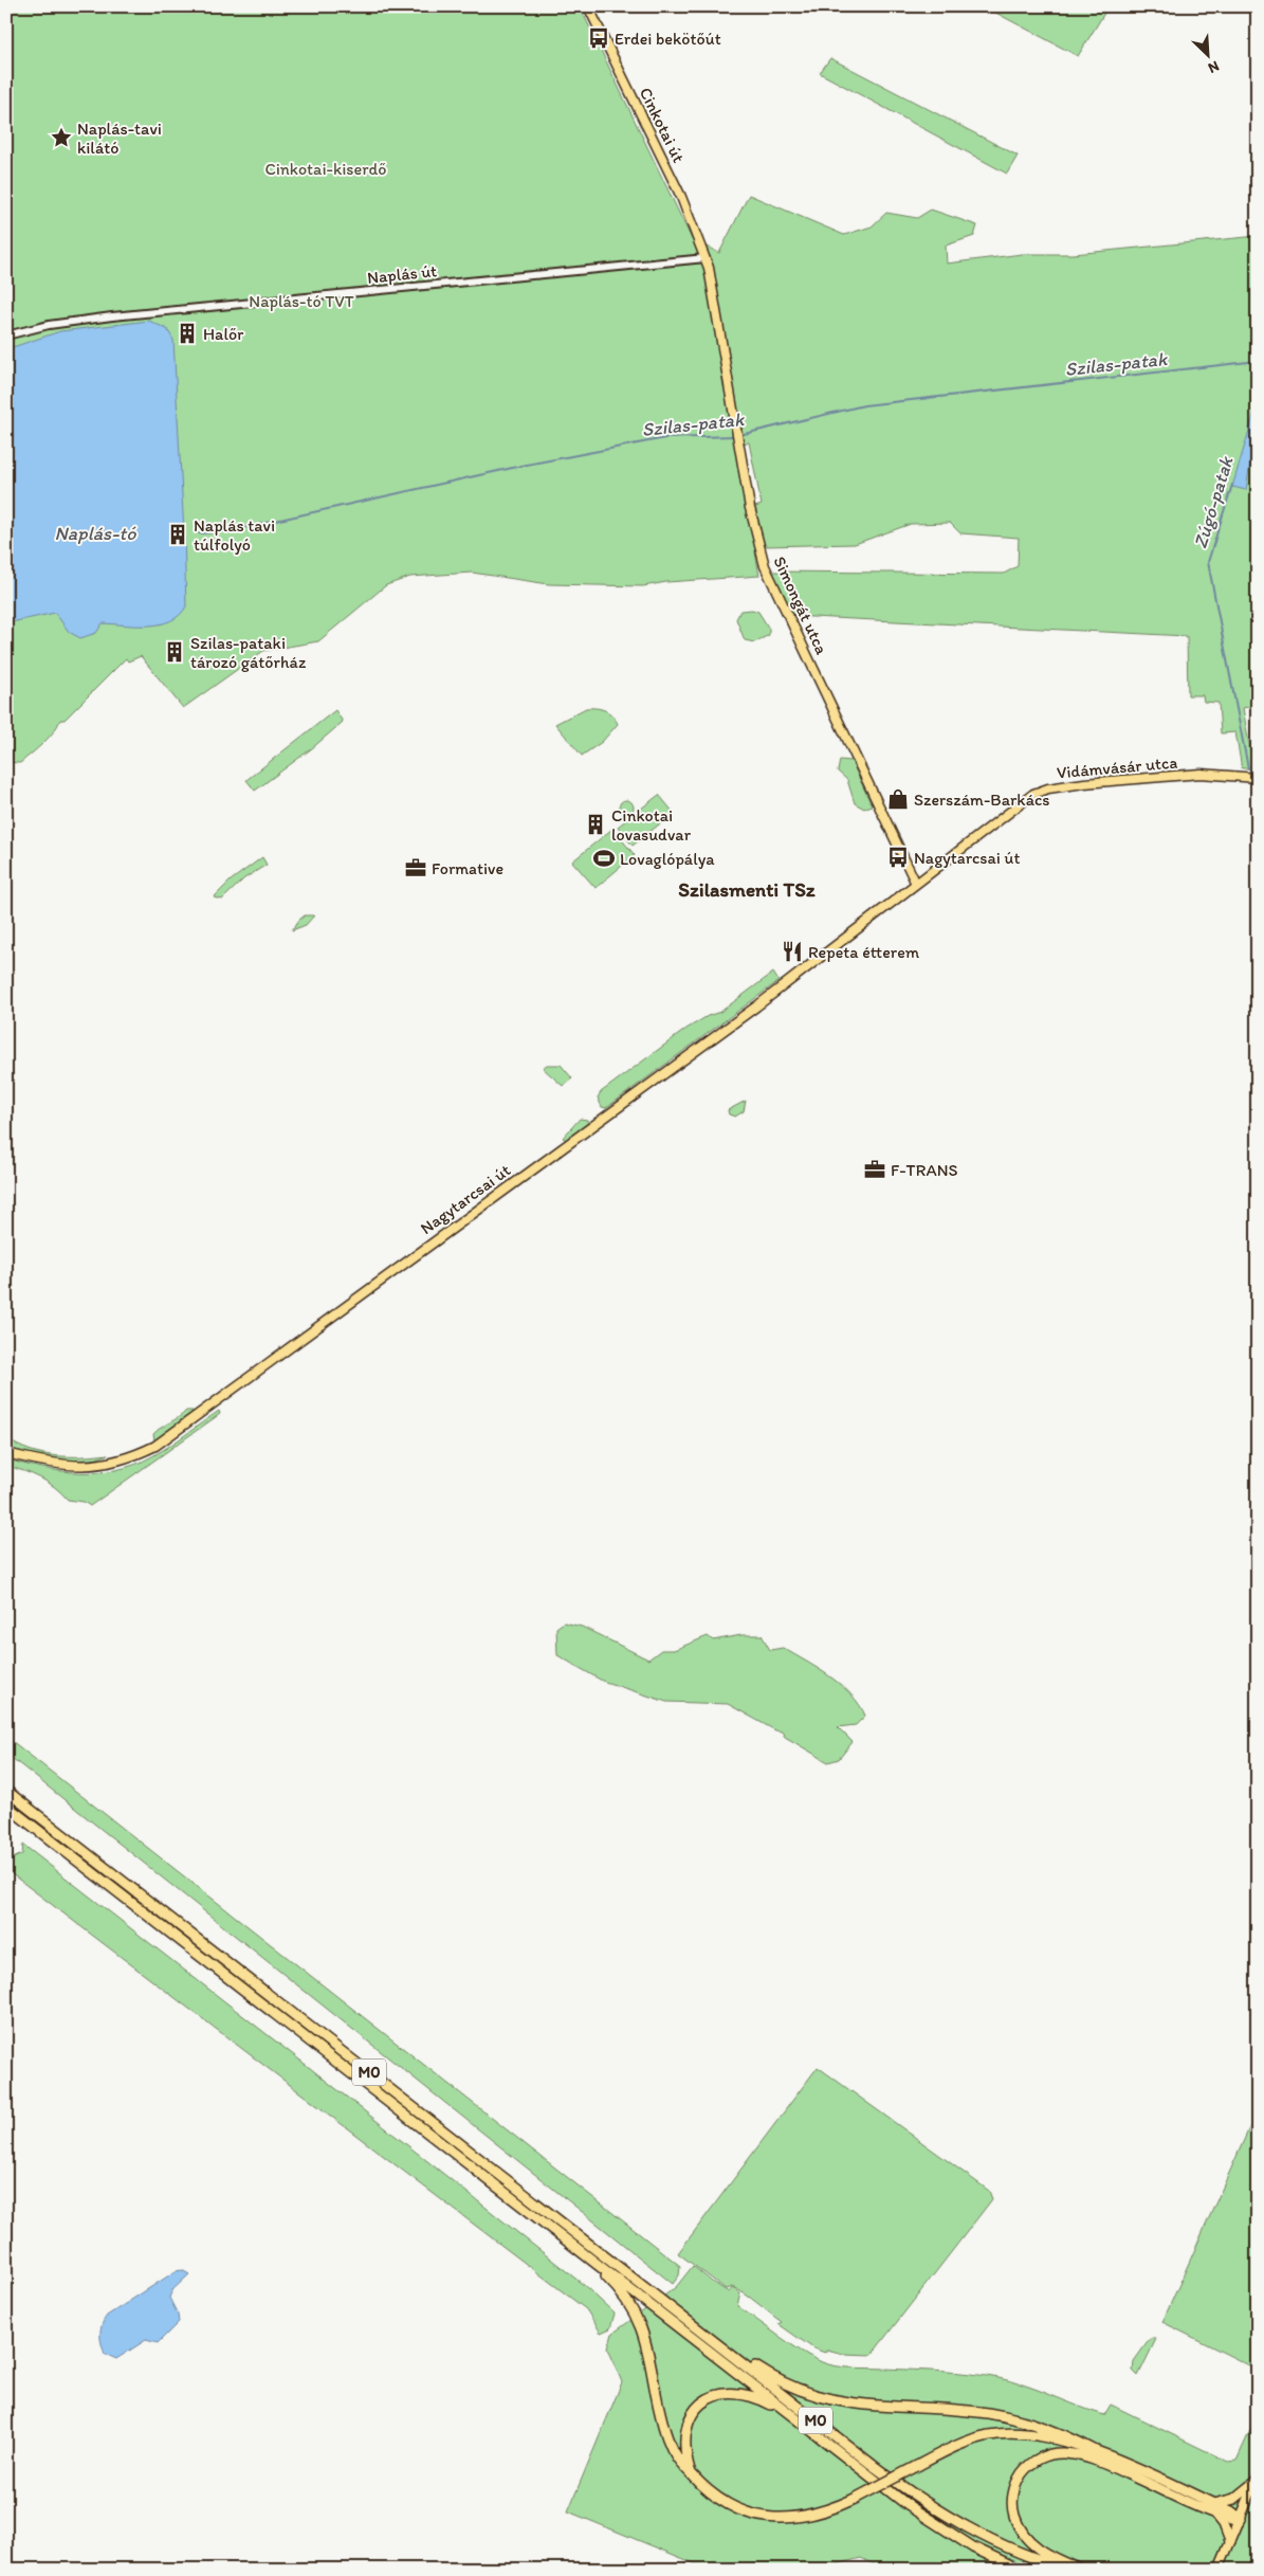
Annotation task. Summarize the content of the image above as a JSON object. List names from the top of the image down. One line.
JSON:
{"streets":{"highway":["M0"],"main road":["Cinkotai út","Simongát utca","Vidámvásár utca","Nagytarcsai út"],"street":["Naplás út"]},"crossings":[["Cinkotai út","Naplás út"],["Cinkotai út","Simongát utca"],["Naplás út","Simongát utca"],["Simongát utca","Vidámvásár utca"],["Simongát utca","Nagytarcsai út"],["Vidámvásár utca","Nagytarcsai út"]],"districts":["Szilasmenti TSz"],"water":["Szilas-patak","Zúgó-patak","Naplás-tó"],"parks":["Cinkotai-kiserdő","Naplás-tó TVT"],"places":{"bus stop":["Erdei bekötőút","Nagytarcsai út"],"place":["Naplás-tavi kilátó"],"building":["Halőr","Naplás tavi túlfolyó","Szilas-pataki tározó gátőrház","Cinkotai lovasudvar"],"shop":["Szerszám-Barkács"],"sports":["Lovaglópálya"],"office":["Formative","F-TRANS"],"restaurant":["Repeta étterem"]},"north":"bottom right"}
